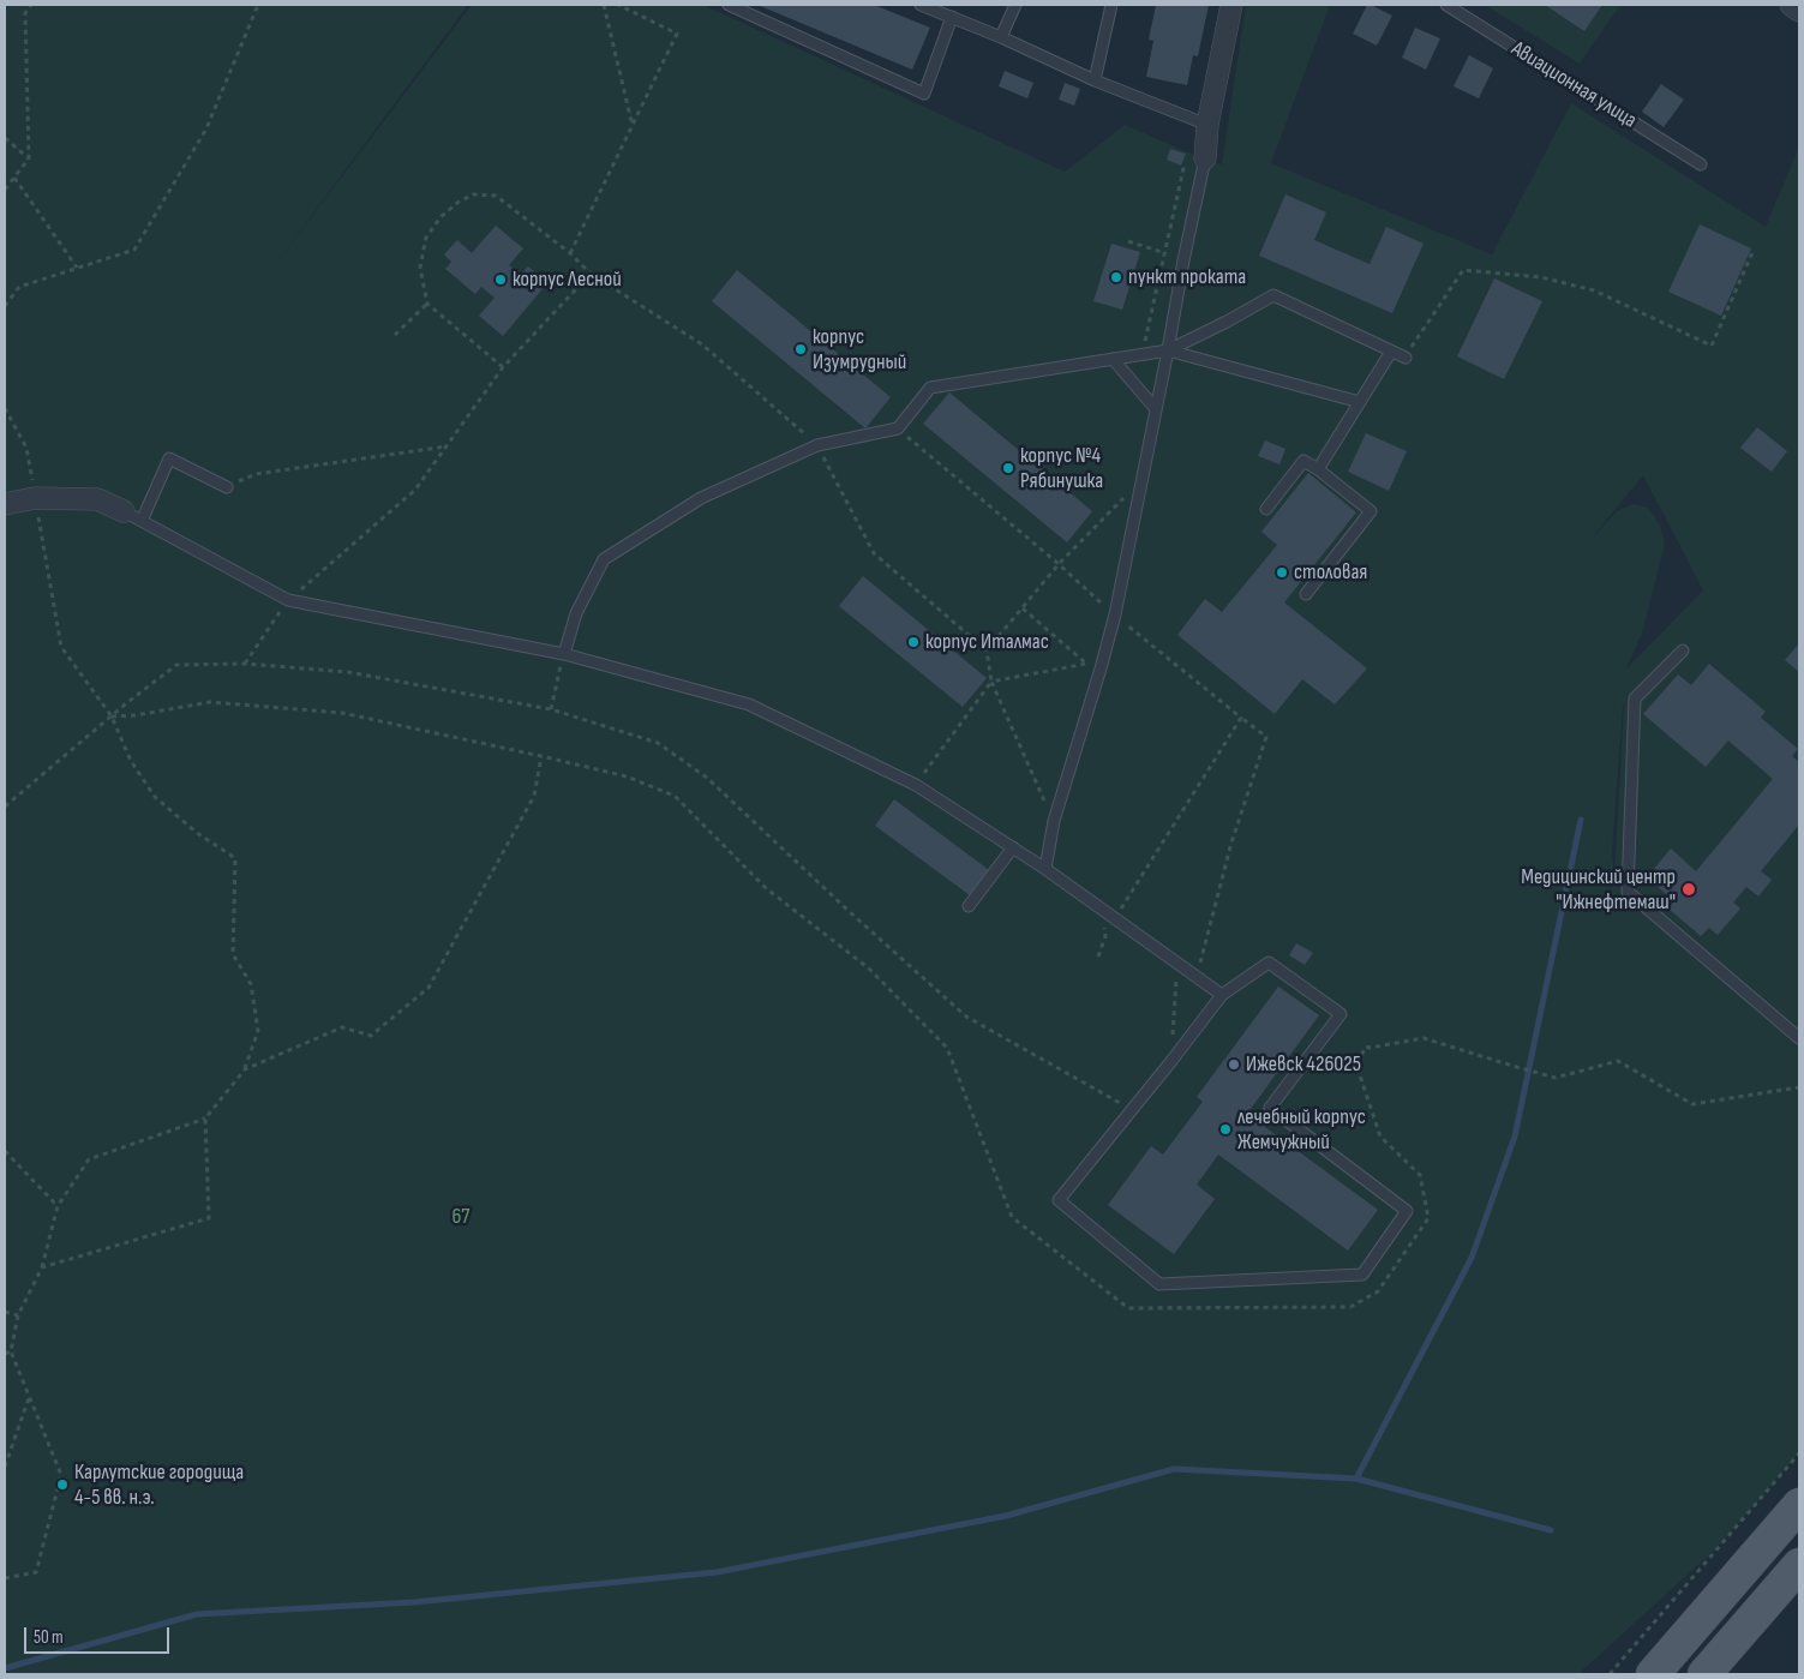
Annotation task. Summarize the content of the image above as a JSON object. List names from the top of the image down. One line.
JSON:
{"streets":{"lane":["Авиационная улица"]},"parks":["67"],"places":["пункт проката","корпус Лесной","корпус Изумрудный","корпус №4 Рябинушка","столовая","корпус Италмас","Медицинский центр \"Ижнефтемаш\"","Ижевск 426025","лечебный корпус Жемчужный","Карлутские городища 4-5 вв. н.э."],"scale_bar":"50 m"}
